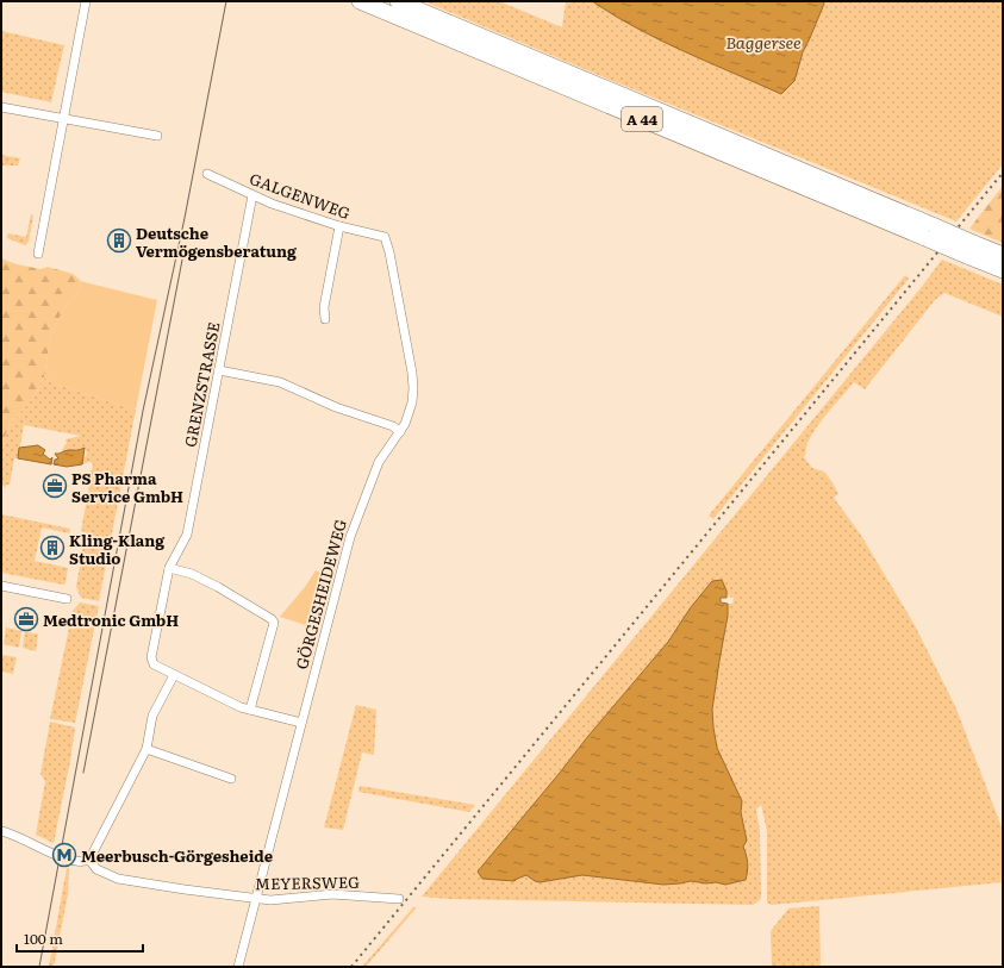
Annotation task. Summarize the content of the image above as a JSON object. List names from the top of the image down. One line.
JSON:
{"streets":{"highway":["A 44"],"street":["GALGENWEG","GRENZSTRASSE","GÖRGESHEIDEWEG","MEYERSWEG"]},"crossings":[["GALGENWEG","GRENZSTRASSE"],["GALGENWEG","GÖRGESHEIDEWEG"],["GRENZSTRASSE","GÖRGESHEIDEWEG"],["GÖRGESHEIDEWEG","MEYERSWEG"]],"water":["Baggersee"],"places":{"building":["Deutsche Vermögensberatung","Kling-Klang Studio"],"office":["PS Pharma Service GmbH","Medtronic GmbH"],"metro station":["Meerbusch-Görgesheide"]},"scale_bar":"100 m"}
